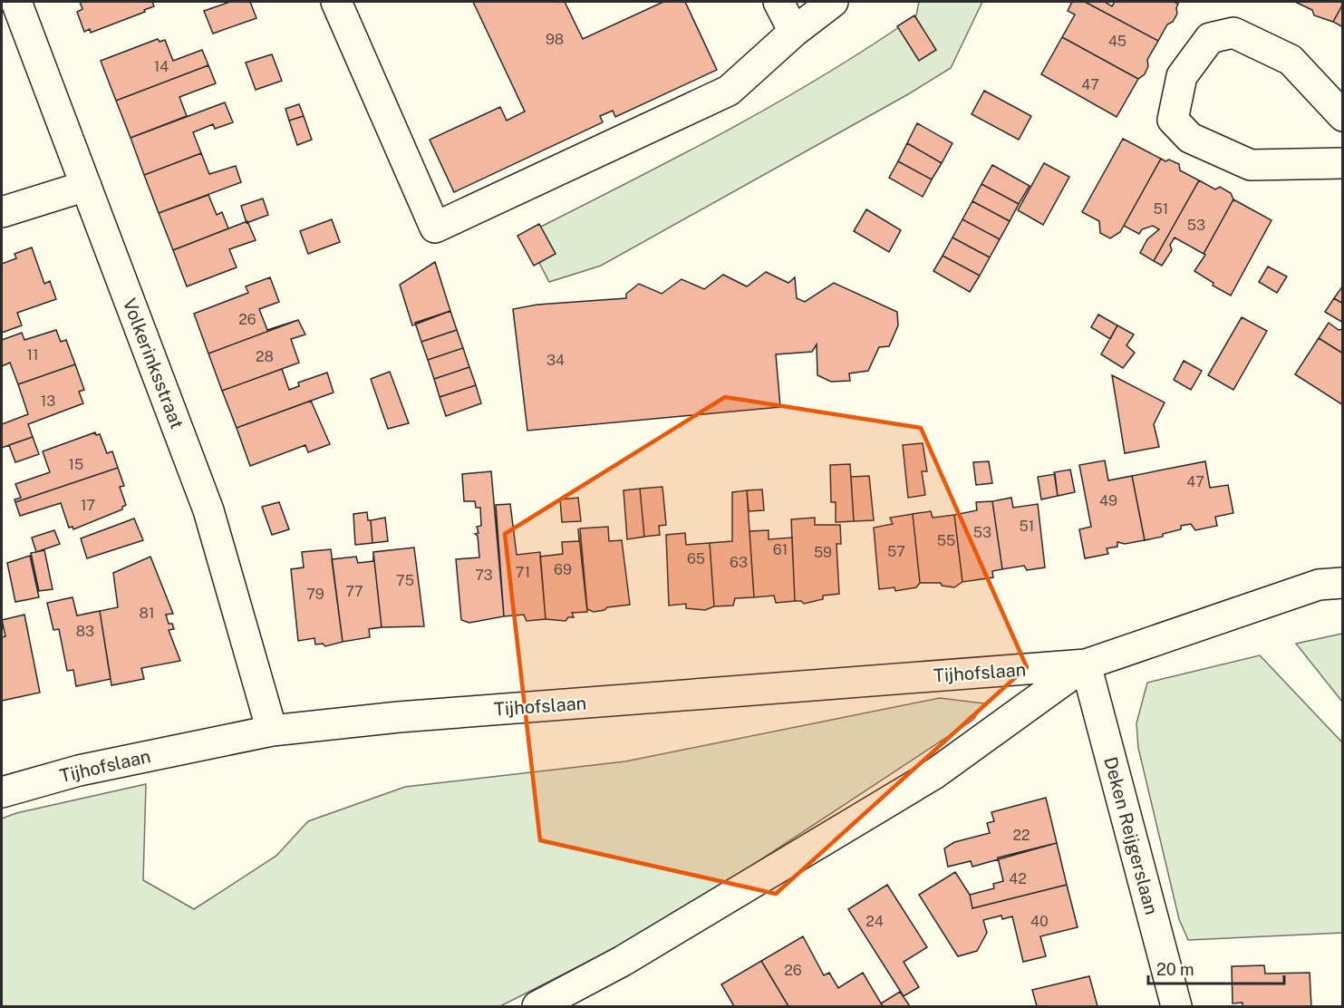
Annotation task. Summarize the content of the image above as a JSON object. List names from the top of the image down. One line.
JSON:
{"streets":{"street":["Volkerinksstraat","Tijhofslaan","Deken Reijgerslaan"]},"crossings":[["Volkerinksstraat","Tijhofslaan"],["Tijhofslaan","Deken Reijgerslaan"]],"house_numbers":["98","45","14","47","51","53","26","11","28","34","13","15","47","49","17","51","53","55","61","57","59","65","63","69","71","73","75","77","79","81","83","22","42","24","40","26"],"scale_bar":"20 m"}
